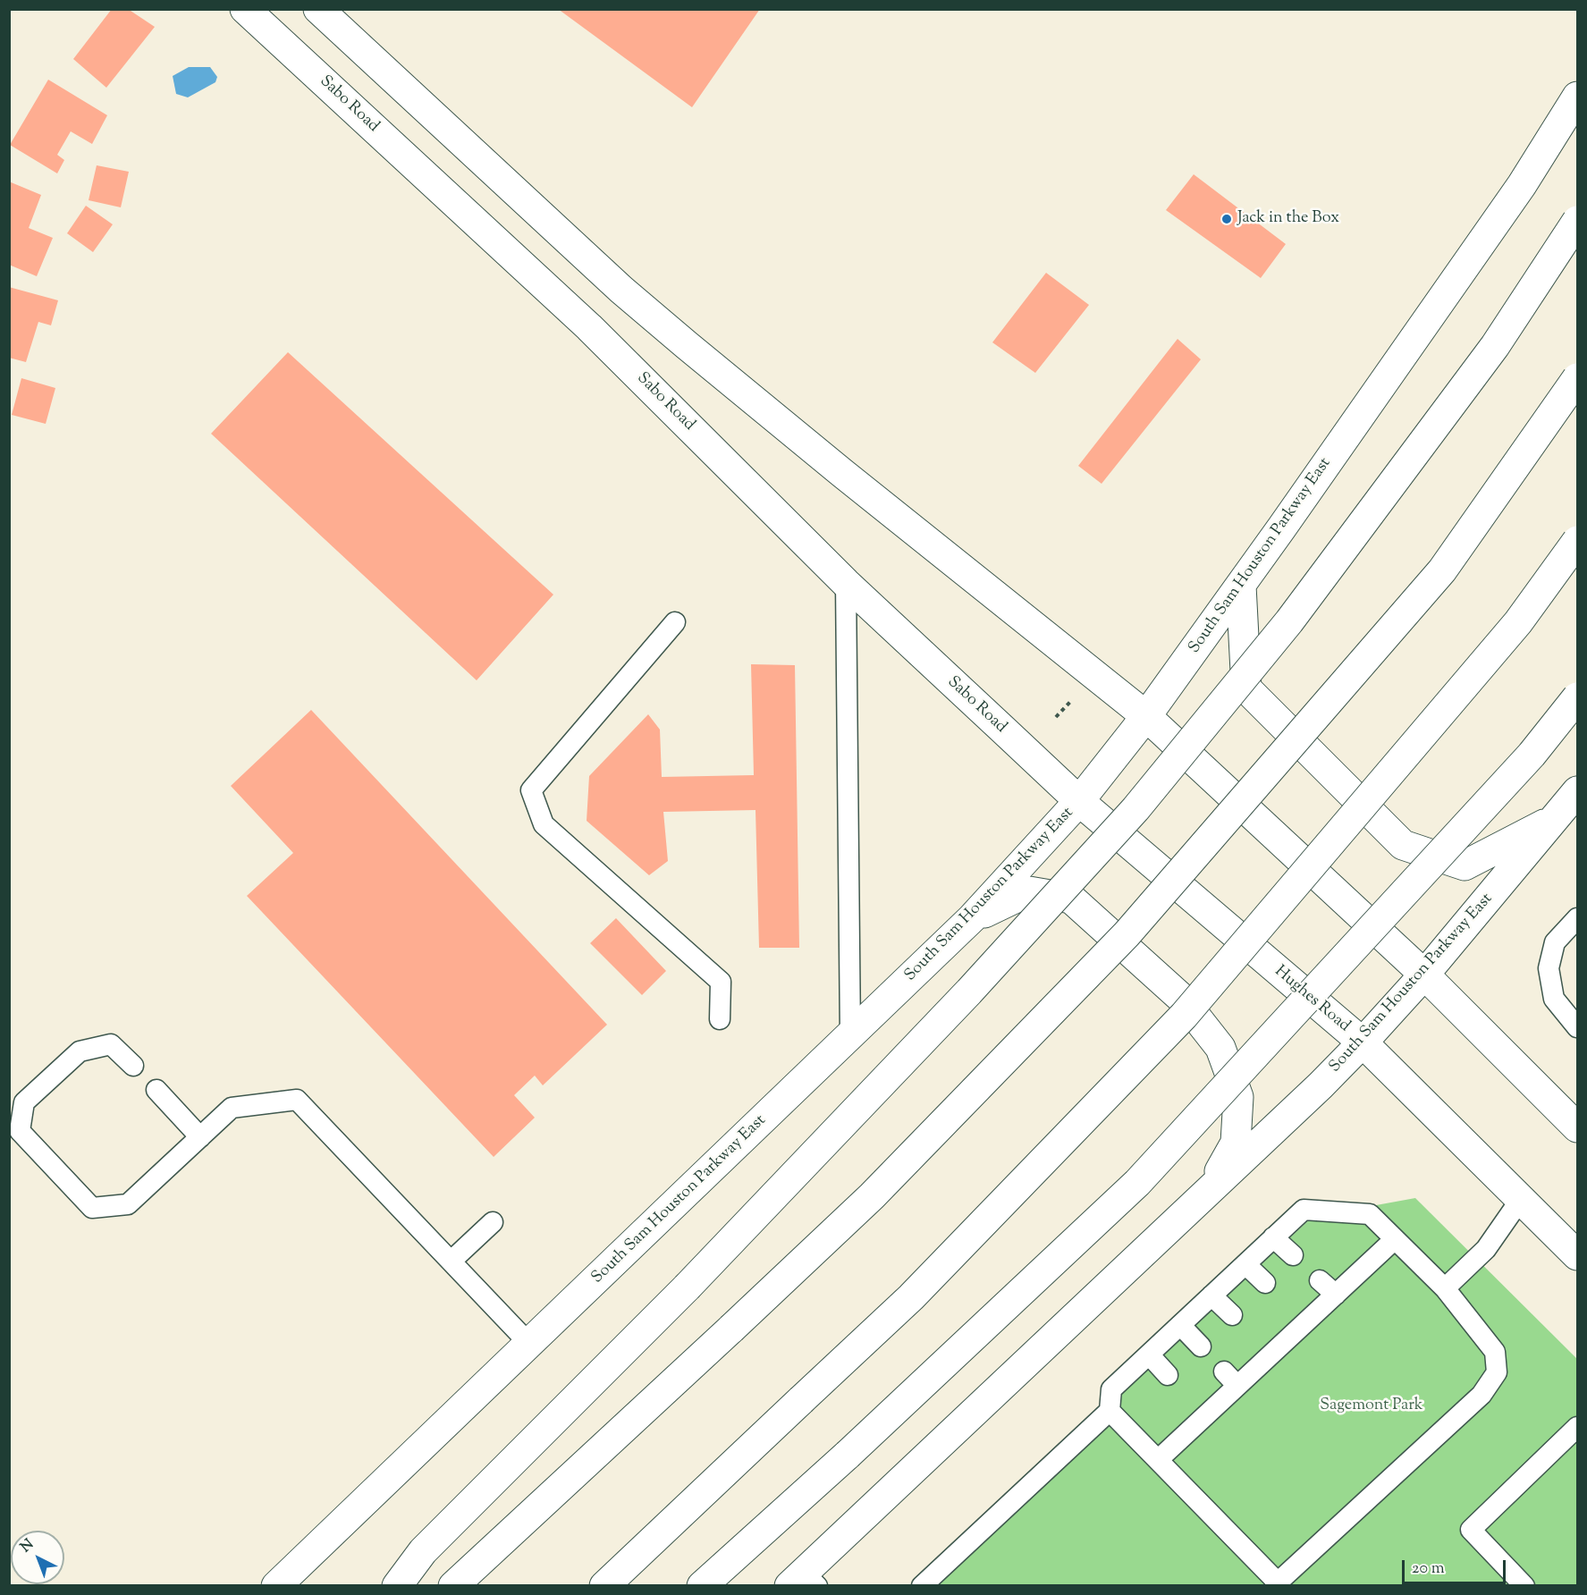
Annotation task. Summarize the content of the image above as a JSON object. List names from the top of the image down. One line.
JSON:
{"streets":{"main road":["Sabo Road","South Sam Houston Parkway East","Hughes Road"]},"crossings":[["Sabo Road","South Sam Houston Parkway East"],["Sabo Road","Hughes Road"],["South Sam Houston Parkway East","Hughes Road"]],"parks":["Sagemont Park"],"places":["Jack in the Box"],"scale_bar":"20 m","north":"top left"}
